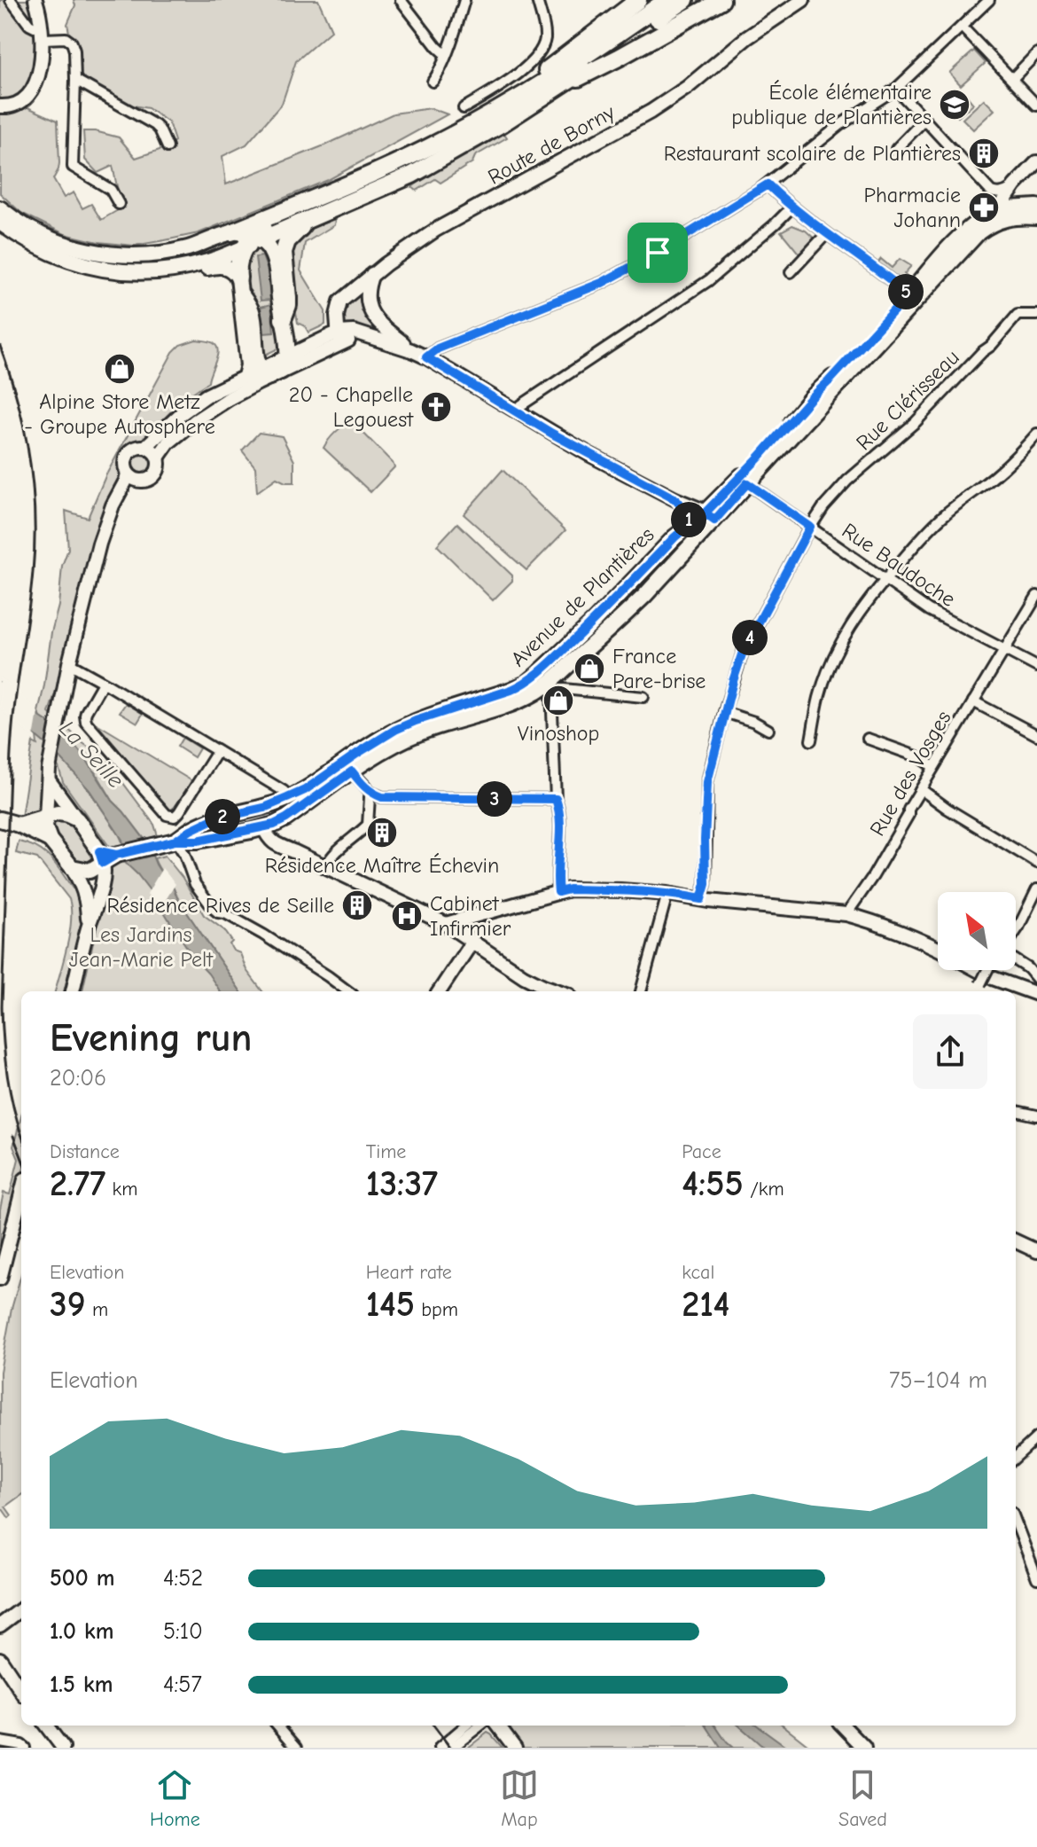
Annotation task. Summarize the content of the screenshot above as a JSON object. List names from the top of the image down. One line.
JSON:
{"streets":{"main road":["Avenue de Plantières"],"street":["Route de Borny","Rue Clérisseau","Rue Baudoche","Rue des Vosges"]},"crossings":[["Rue Clérisseau","Rue Baudoche"],["Rue Baudoche","Rue des Vosges"]],"water":["La Seille"],"parks":["Les Jardins Jean-Marie Pelt"],"places":{"school or university":["École élémentaire publique de Plantières"],"building":["Restaurant scolaire de Plantières","Résidence Maître Échevin","Résidence Rives de Seille"],"pharmacy":["Pharmacie Johann"],"shop":["Alpine Store Metz - Groupe Autosphere","France Pare-brise","Vinoshop"],"church":["20 - Chapelle Legouest"],"hospital":["Cabinet Infirmier"]},"north":"top left","page":{"pins":["5","1","4","3","2"],"heading":["Evening run","20:06"],"stats":[["Distance","2.77 km"],["Time","13:37"],["Pace","4:55 /km"],["Elevation","39 m"],["Heart rate","145 bpm"],["kcal","214"]],"chart":["Elevation","75–104 m"],"list":[{"name":"500 m","note":"4:52"},{"name":"1.0 km","note":"5:10"},{"name":"1.5 km","note":"4:57"}],"tabs":["Home","Map","Saved"]}}
